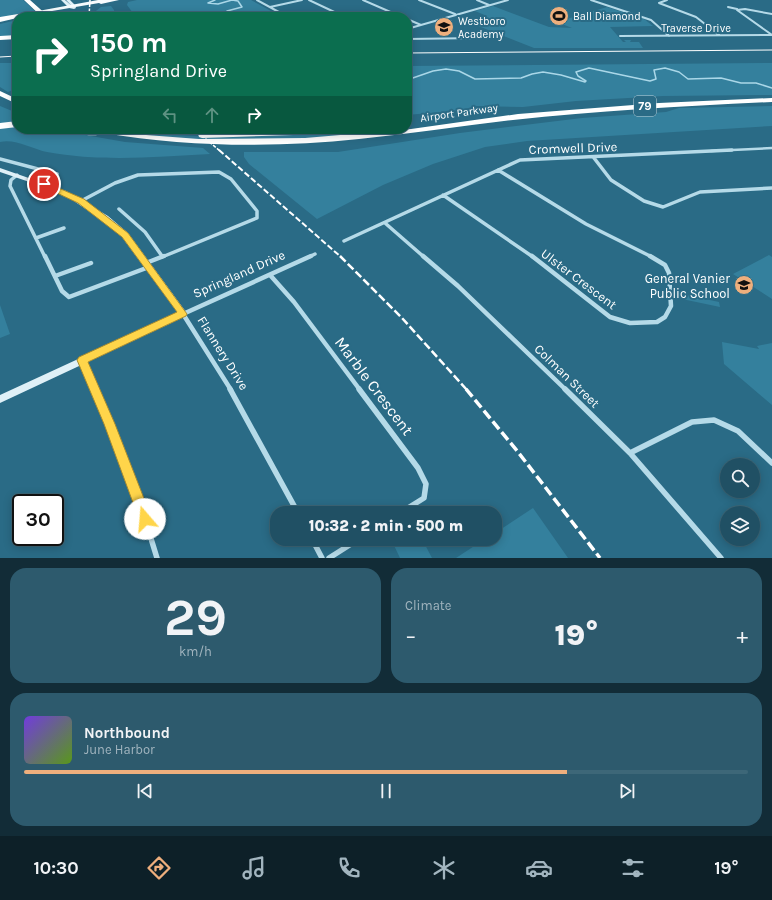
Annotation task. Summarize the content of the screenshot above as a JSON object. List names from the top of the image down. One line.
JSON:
{"streets":{"highway":["79","Airport Parkway"],"street":["Traverse Drive","Cromwell Drive","Springland Drive","Ulster Crescent","Flannery Drive","Colman Street","Marble Crescent"]},"crossings":[["Cromwell Drive","Ulster Crescent"],["Cromwell Drive","Colman Street"],["Springland Drive","Flannery Drive"],["Springland Drive","Marble Crescent"]],"places":{"sports":["Ball Diamond"],"school or university":["Westboro Academy","General Vanier Public School"]},"page":{"turn":["150 m","Springland Drive"],"limit":"30","trip":"10:32 · 2 min · 500 m","tile":[["29","km/h"],"Climate"],"heat":["−","19°","+"],"song":["Northbound","June Harbor"],"tabs":["10:30","19°"]}}
